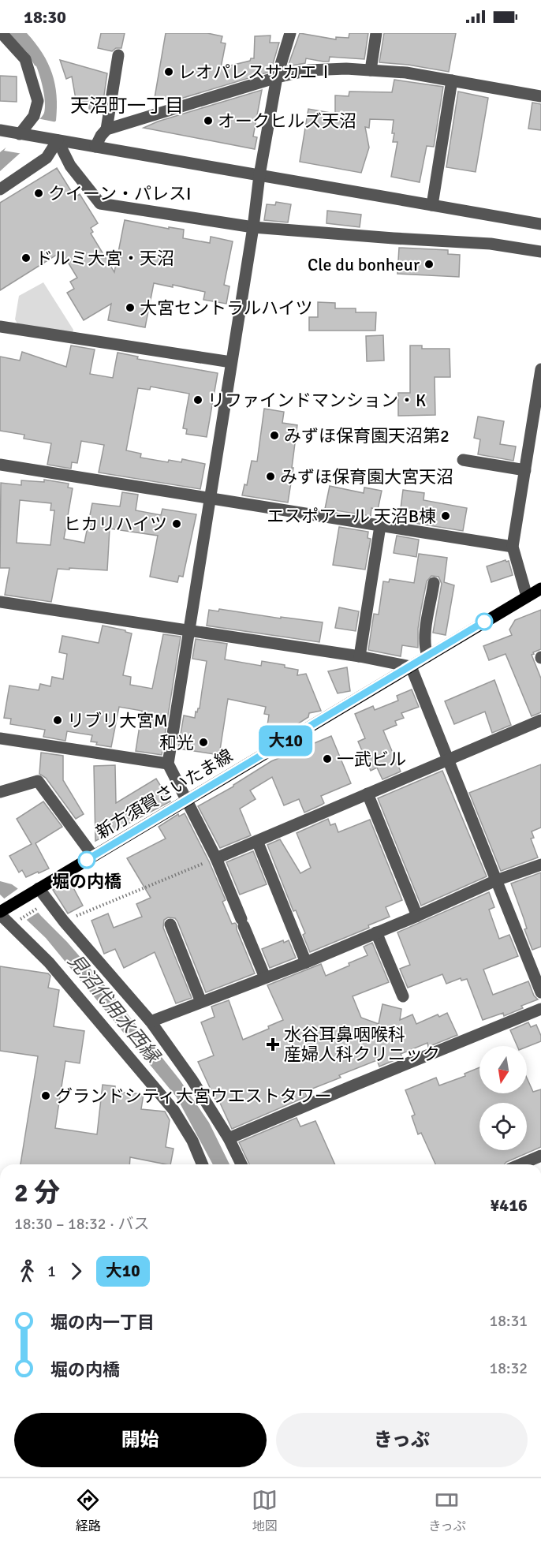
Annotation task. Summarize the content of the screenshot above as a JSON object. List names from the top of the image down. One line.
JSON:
{"streets":{"main road":["新方須賀さいたま線"]},"districts":["天沼町一丁目"],"water":["見沼代用水西縁"],"places":{"other":["レオパレスサカエⅠ","オークヒルズ天沼","クイーン・パレスI","ドルミ大宮・天沼","Cle du bonheur","大宮セントラルハイツ","リファインドマンション・K","みずほ保育園天沼第2","みずほ保育園大宮天沼","エスポアール 天沼B棟","ヒカリハイツ","リブリ大宮M","和光","一武ビル","堀の内橋","グランドシティ大宮ウエストタワー"],"health":["水谷耳鼻咽喉科 産婦人科クリニック"]},"lines":["bus line 大10"],"north":"bottom","page":{"status":"18:30","on_map":"大10","heading":["2 分","18:30 – 18:32 · バス","¥416"],"legs":["1","大10"],"list":[{"name":"堀の内一丁目","value":"18:31"},{"name":"堀の内橋","value":"18:32"}],"buttons":["開始","きっぷ"],"tabs":["経路","地図","きっぷ"]}}
